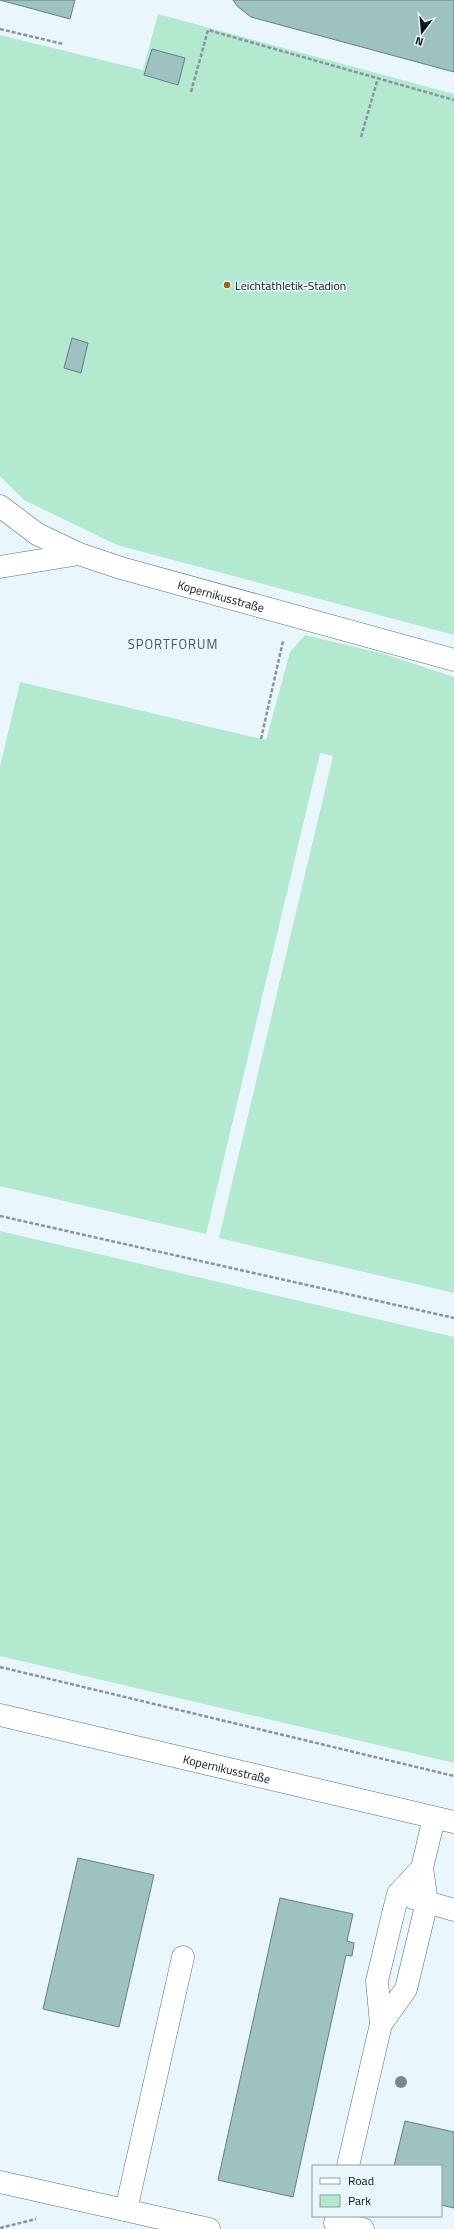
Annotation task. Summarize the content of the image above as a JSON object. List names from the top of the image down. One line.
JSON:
{"streets":{"street":["Kopernikusstraße"]},"districts":["SPORTFORUM"],"places":["Leichtathletik-Stadion"],"legend":["Road","Park"],"north":"bottom"}
